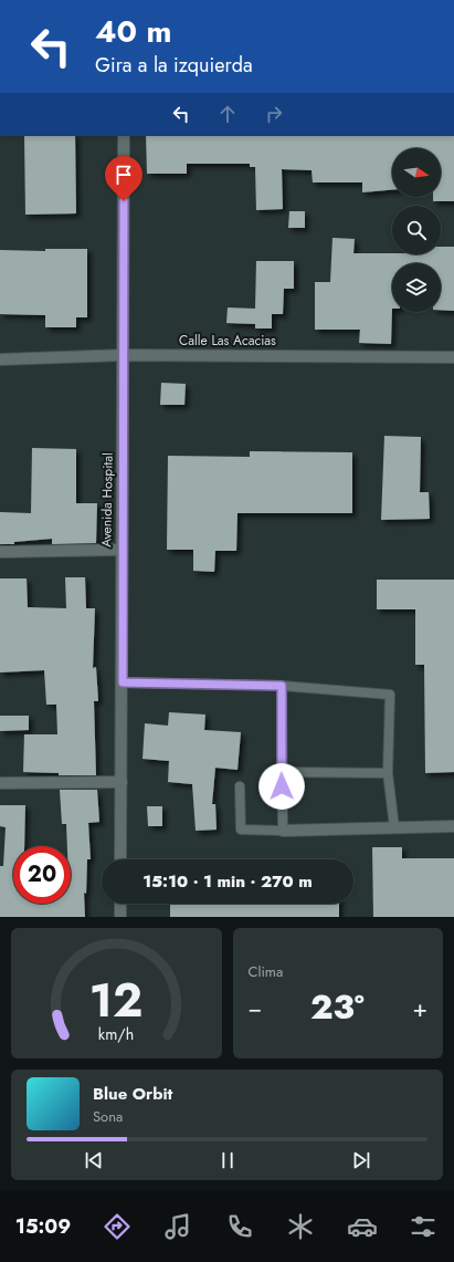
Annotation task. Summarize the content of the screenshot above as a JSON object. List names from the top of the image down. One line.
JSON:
{"streets":{"street":["Calle Las Acacias","Avenida Hospital"]},"crossings":[["Calle Las Acacias","Avenida Hospital"]],"north":"right","page":{"turn":["40 m","Gira a la izquierda"],"limit":"20","trip":"15:10 · 1 min · 270 m","tile":"Clima","heat":["−","23°","+"],"song":["Blue Orbit","Sona"],"tabs":"15:09","gauge":["12","km/h"]}}
